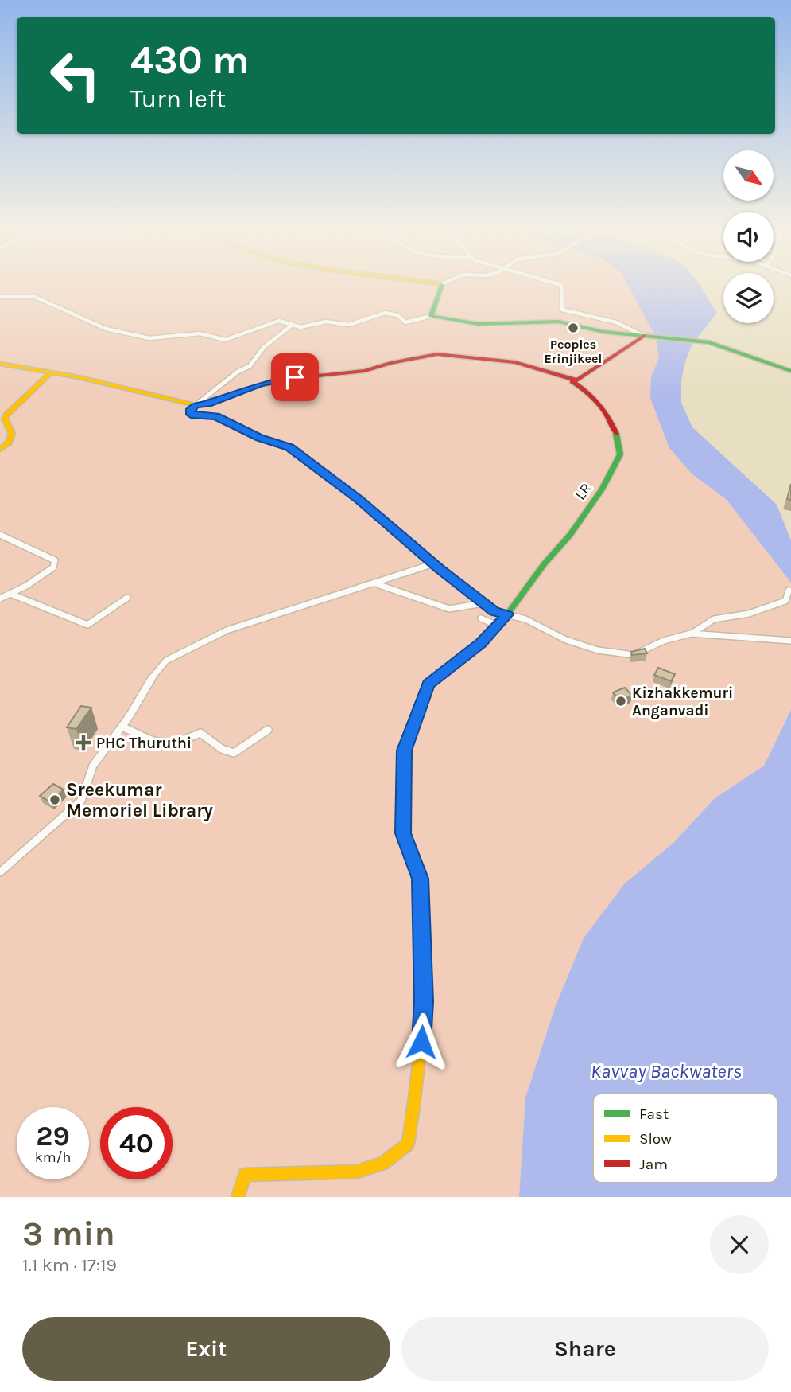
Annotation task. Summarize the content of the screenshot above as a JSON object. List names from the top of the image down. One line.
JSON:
{"streets":{"street":["LR"]},"water":["Kavvay Backwaters"],"places":{"other":["Peoples Erinjikeel","Kizhakkemuri Anganvadi","Sreekumar Memoriel Library"],"health":["PHC Thuruthi"]},"legend":["Fast","Slow","Jam"],"north":"bottom right","page":{"turn":["430 m","Turn left"],"speed":"29 km/h","limit":"40","heading":["3 min","1.1 km · 17:19"],"buttons":["Exit","Share"]}}
